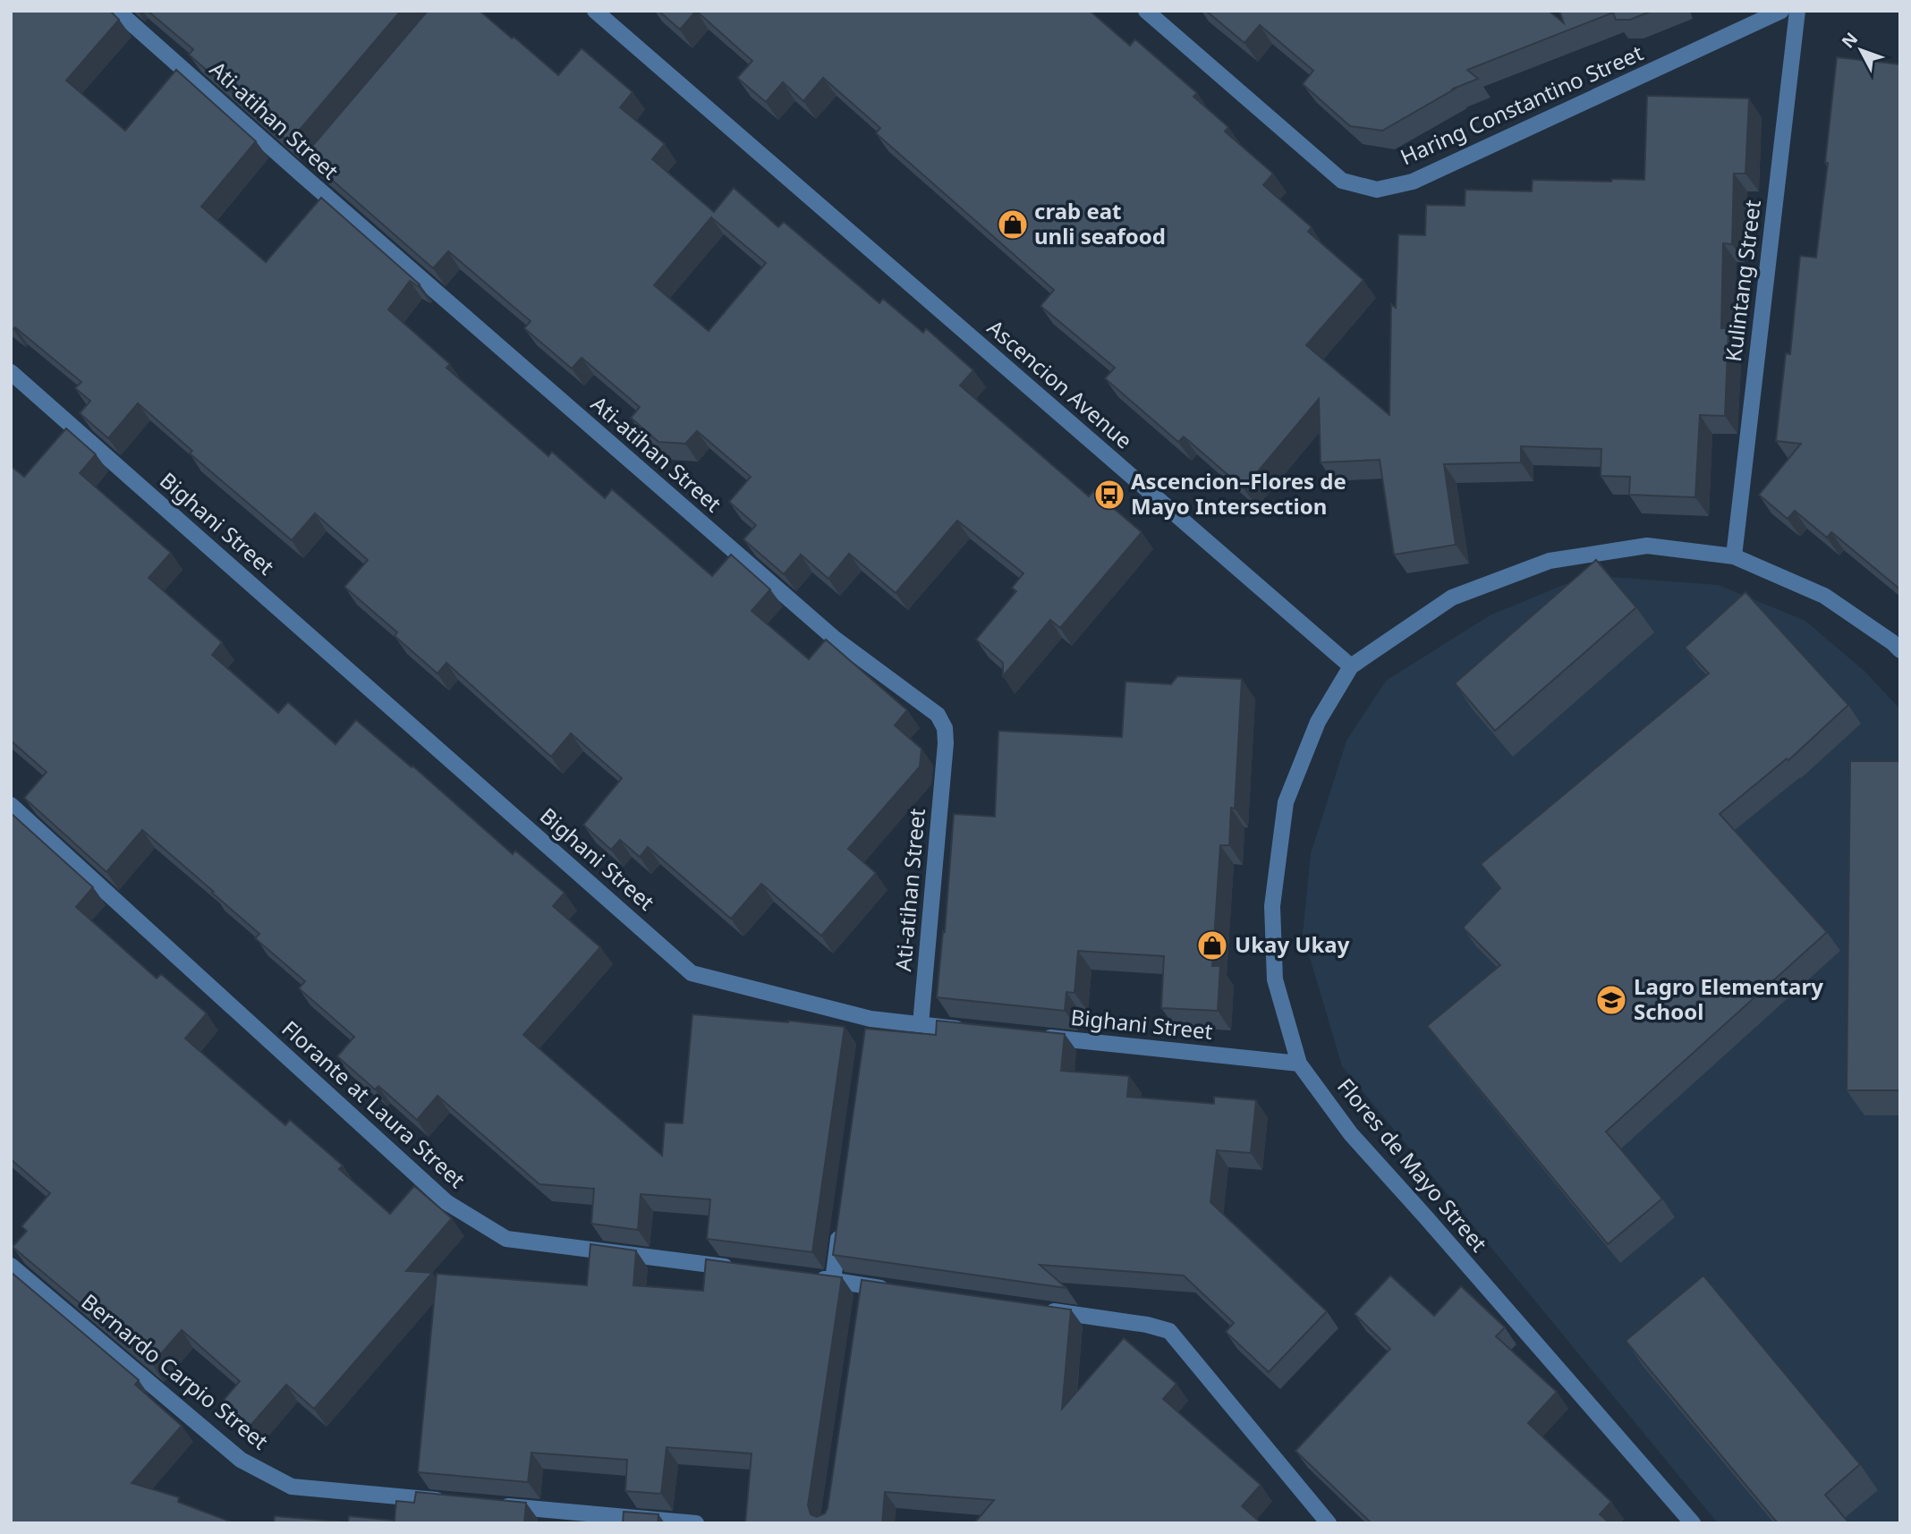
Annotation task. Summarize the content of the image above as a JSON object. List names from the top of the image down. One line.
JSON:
{"streets":{"street":["Haring Constantino Street","Ati-atihan Street","Kulintang Street","Ascencion Avenue","Bighani Street","Florante at Laura Street","Flores de Mayo Street","Bernardo Carpio Street"]},"crossings":[["Ati-atihan Street","Bighani Street"],["Ascencion Avenue","Flores de Mayo Street"],["Bighani Street","Flores de Mayo Street"]],"places":{"shop":["crab eat unli seafood","Ukay Ukay"],"bus stop":["Ascencion–Flores de Mayo Intersection"],"school or university":["Lagro Elementary School"]},"north":"top left"}
